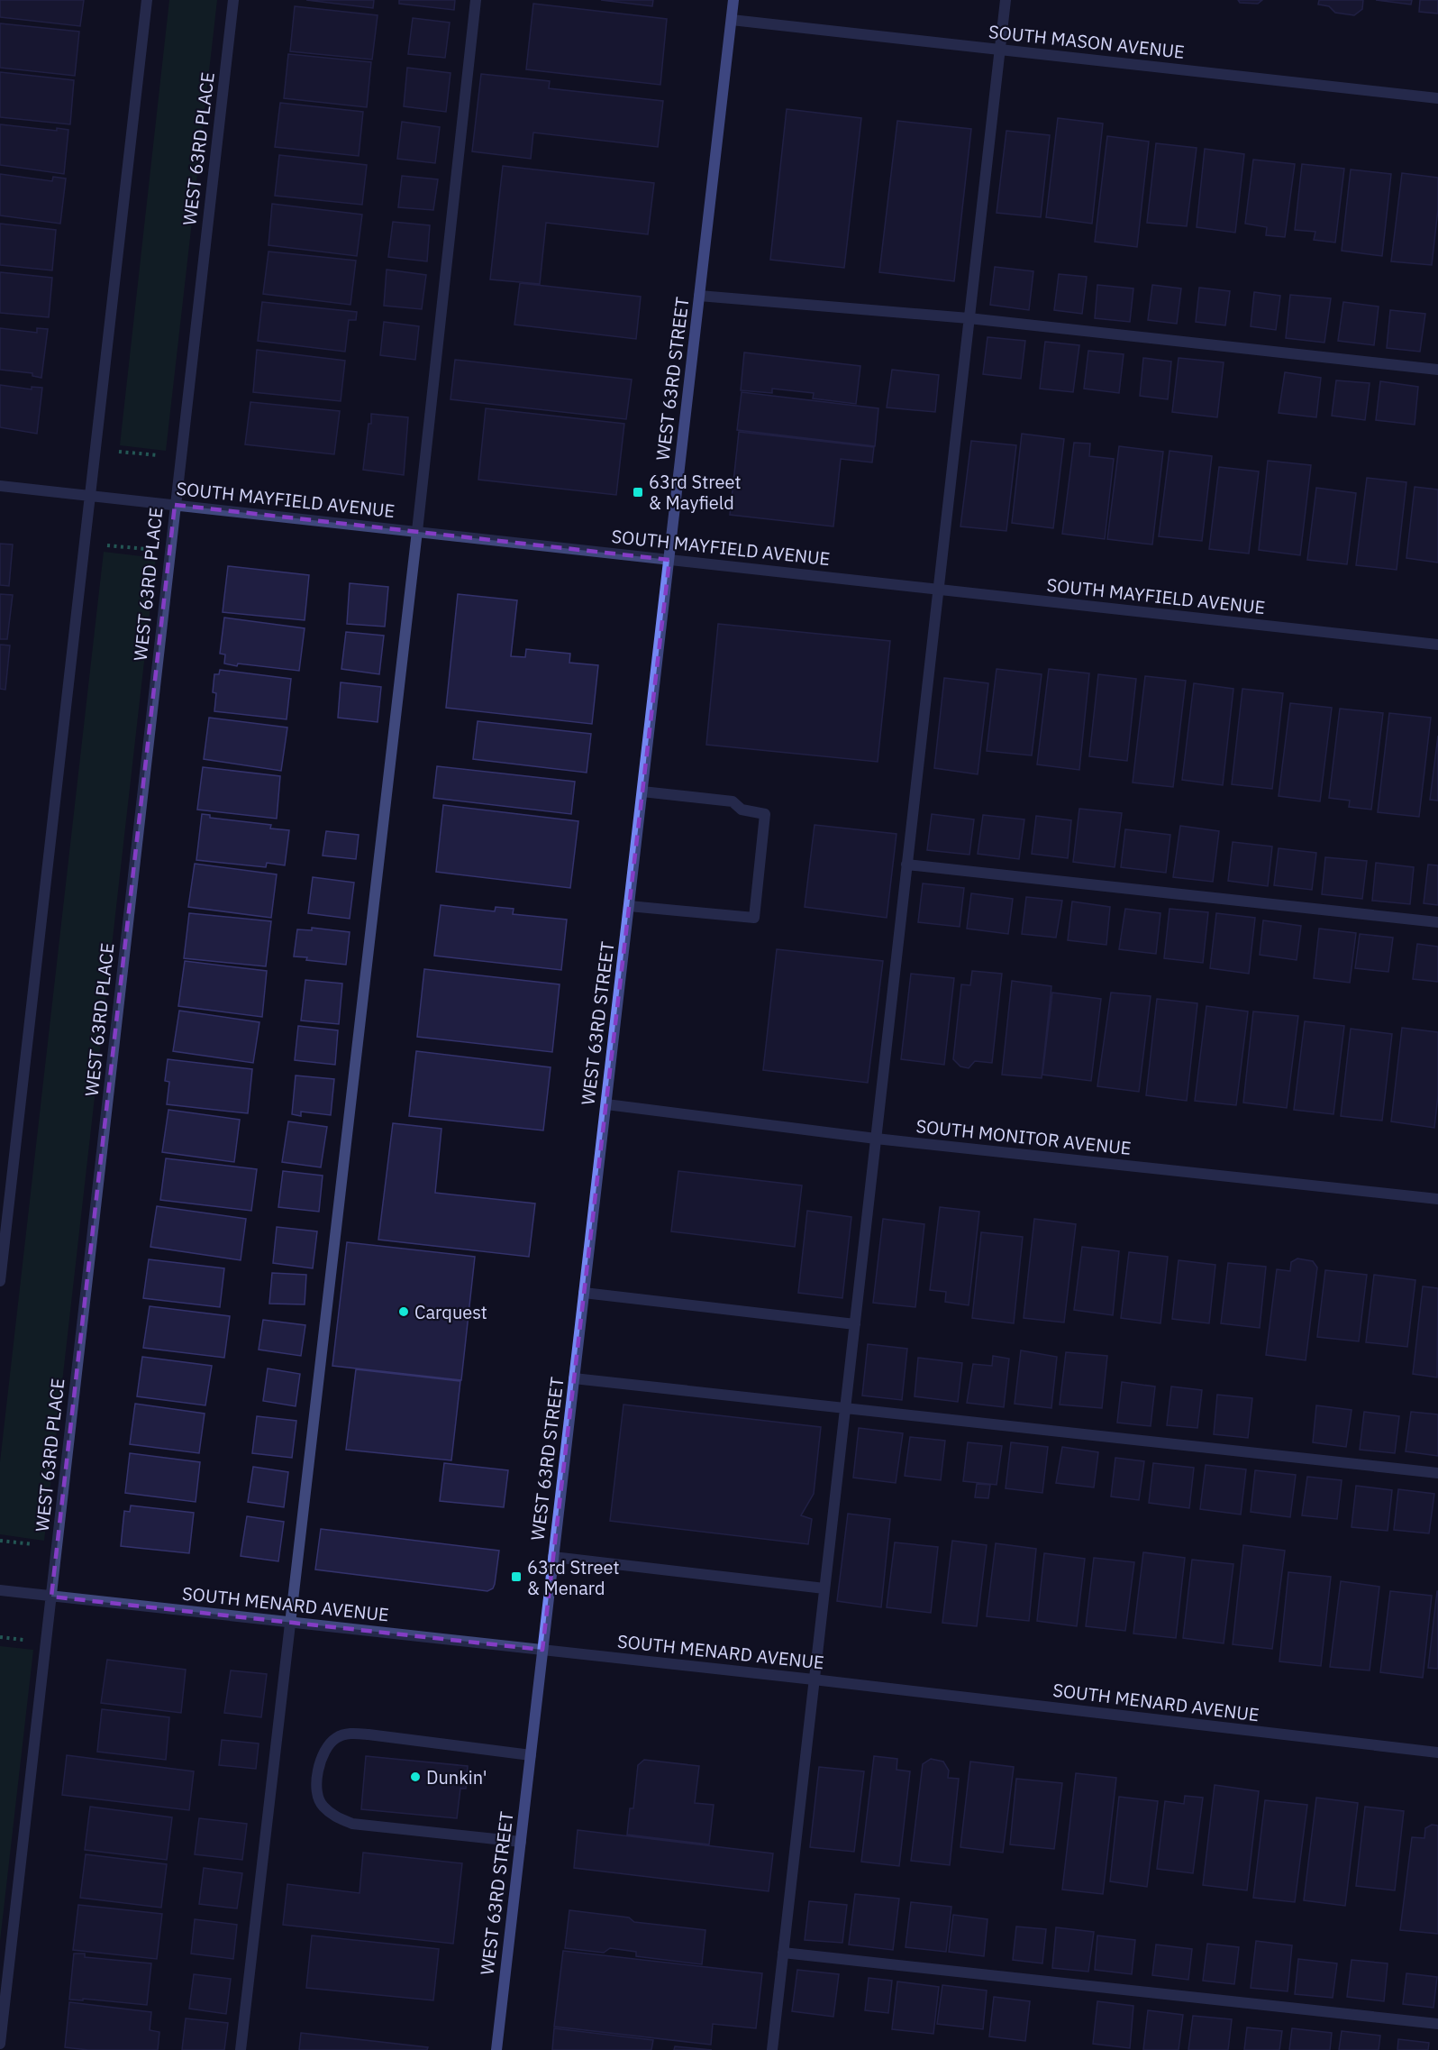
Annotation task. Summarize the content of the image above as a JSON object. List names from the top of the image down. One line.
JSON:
{"streets":{"main road":["WEST 63RD STREET"],"street":["SOUTH MASON AVENUE","WEST 63RD PLACE","SOUTH MAYFIELD AVENUE","SOUTH MONITOR AVENUE","SOUTH MENARD AVENUE"]},"crossings":[["SOUTH MASON AVENUE","WEST 63RD STREET"],["WEST 63RD PLACE","SOUTH MAYFIELD AVENUE"],["WEST 63RD PLACE","SOUTH MENARD AVENUE"],["WEST 63RD STREET","SOUTH MAYFIELD AVENUE"],["WEST 63RD STREET","SOUTH MONITOR AVENUE"],["WEST 63RD STREET","SOUTH MENARD AVENUE"]],"places":{"transit":["63rd Street & Mayfield","63rd Street & Menard"],"other":["Carquest","Dunkin'"]}}
